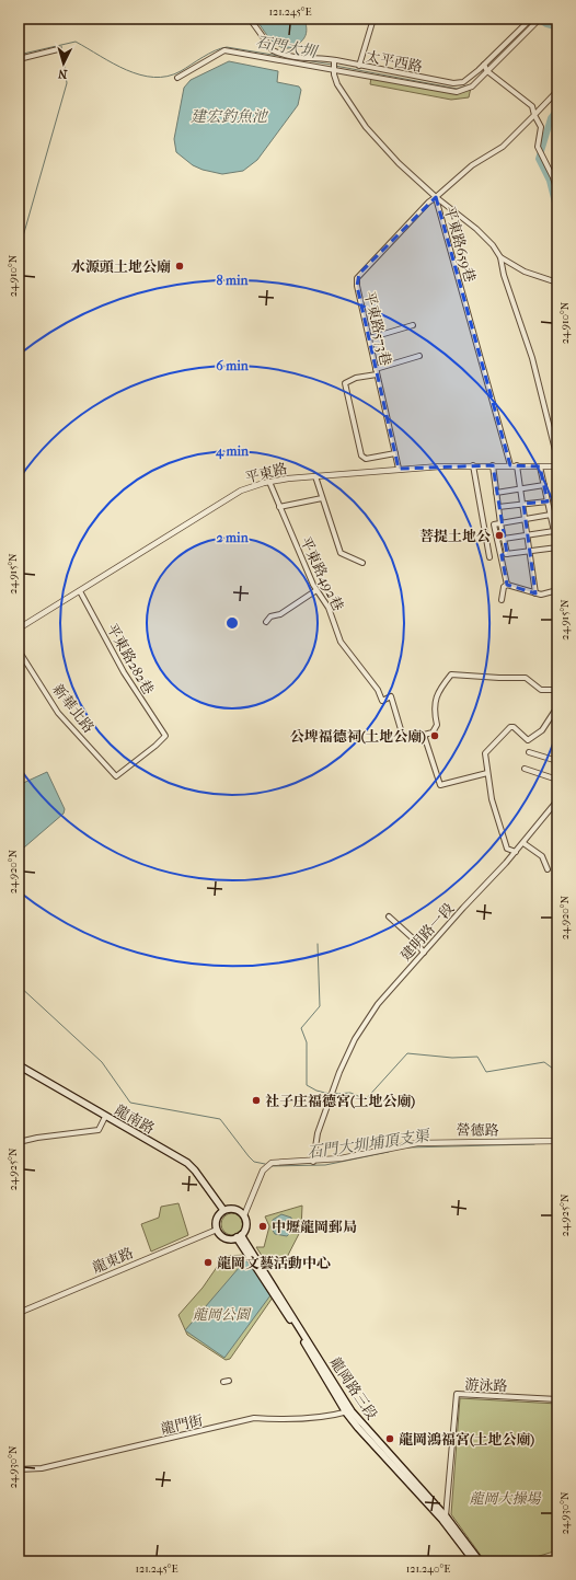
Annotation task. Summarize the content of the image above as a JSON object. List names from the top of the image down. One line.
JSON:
{"streets":{"main road":["龍南路","龍岡路三段"],"street":["太平西路","平東路659巷","平東路573巷","平東路","平東路492巷","平東路282巷","新華北路","建明路一段","營德路","龍東路","游泳路","龍門街"]},"crossings":[["太平西路","平東路659巷"],["平東路659巷","平東路573巷"],["平東路659巷","平東路"],["平東路573巷","平東路"],["平東路","平東路492巷"],["平東路","平東路282巷"],["平東路282巷","新華北路"],["建明路一段","營德路"],["龍南路","營德路"],["龍南路","龍東路"],["龍南路","龍岡路三段"],["營德路","龍東路"],["營德路","龍岡路三段"],["龍東路","龍岡路三段"],["游泳路","龍岡路三段"],["龍岡路三段","龍門街"]],"water":["石門大圳","建宏釣魚池","石門大圳埔頂支渠"],"parks":["龍岡公園","龍岡大操場"],"places":["水源頭土地公廟","菩提土地公","公埤福德祠(土地公廟)","社子庄福德宮(土地公廟)","中壢龍岡郵局","龍岡文藝活動中心","龍岡鴻福宮(土地公廟)"],"north":"bottom","coordinates":["121.245°E","24.910°N","24.915°N","24.920°N","24.925°N","24.930°N","121.240°E"],"rings":["8 min","6 min","4 min","2 min"]}
